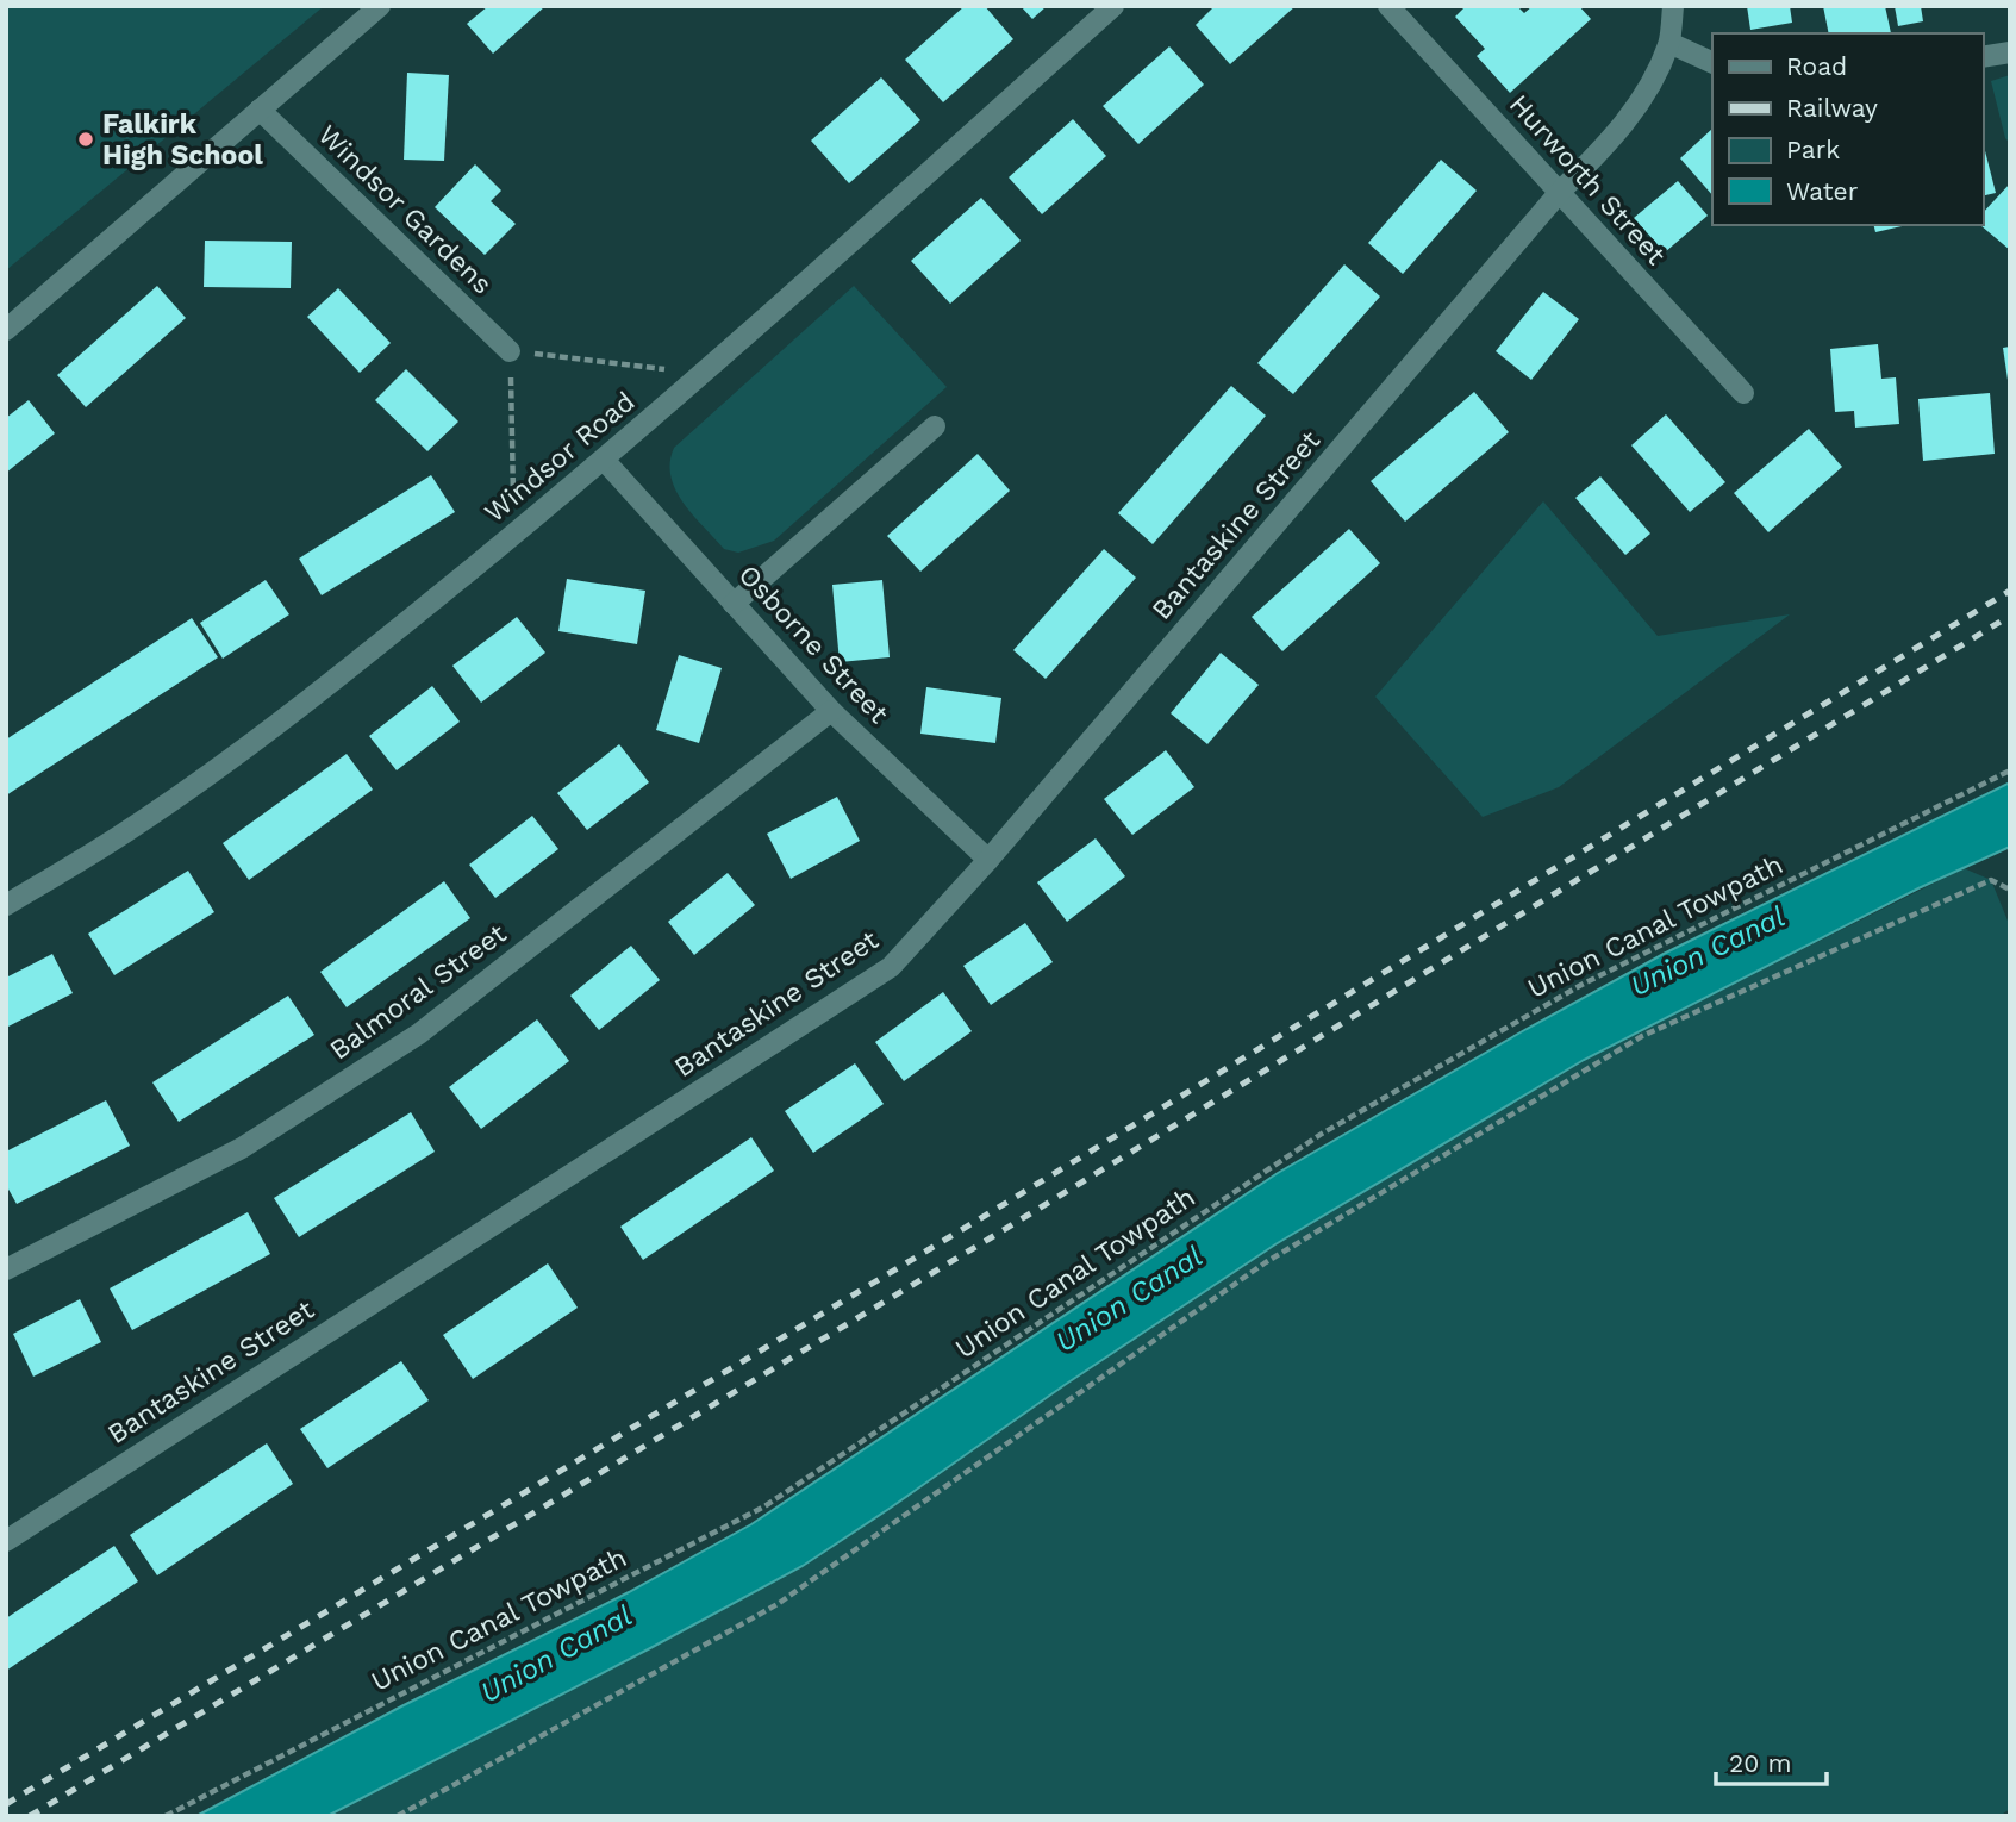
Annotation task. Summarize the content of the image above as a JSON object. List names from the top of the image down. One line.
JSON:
{"streets":{"street":["Hurworth Street","Windsor Gardens","Windsor Road","Bantaskine Street","Osborne Street","Balmoral Street"],"path":["Union Canal Towpath"]},"crossings":[["Hurworth Street","Bantaskine Street"],["Windsor Road","Osborne Street"],["Bantaskine Street","Osborne Street"],["Osborne Street","Balmoral Street"]],"water":["Union Canal"],"places":["Falkirk High School"],"legend":["Road","Railway","Park","Water"],"scale_bar":"20 m"}
